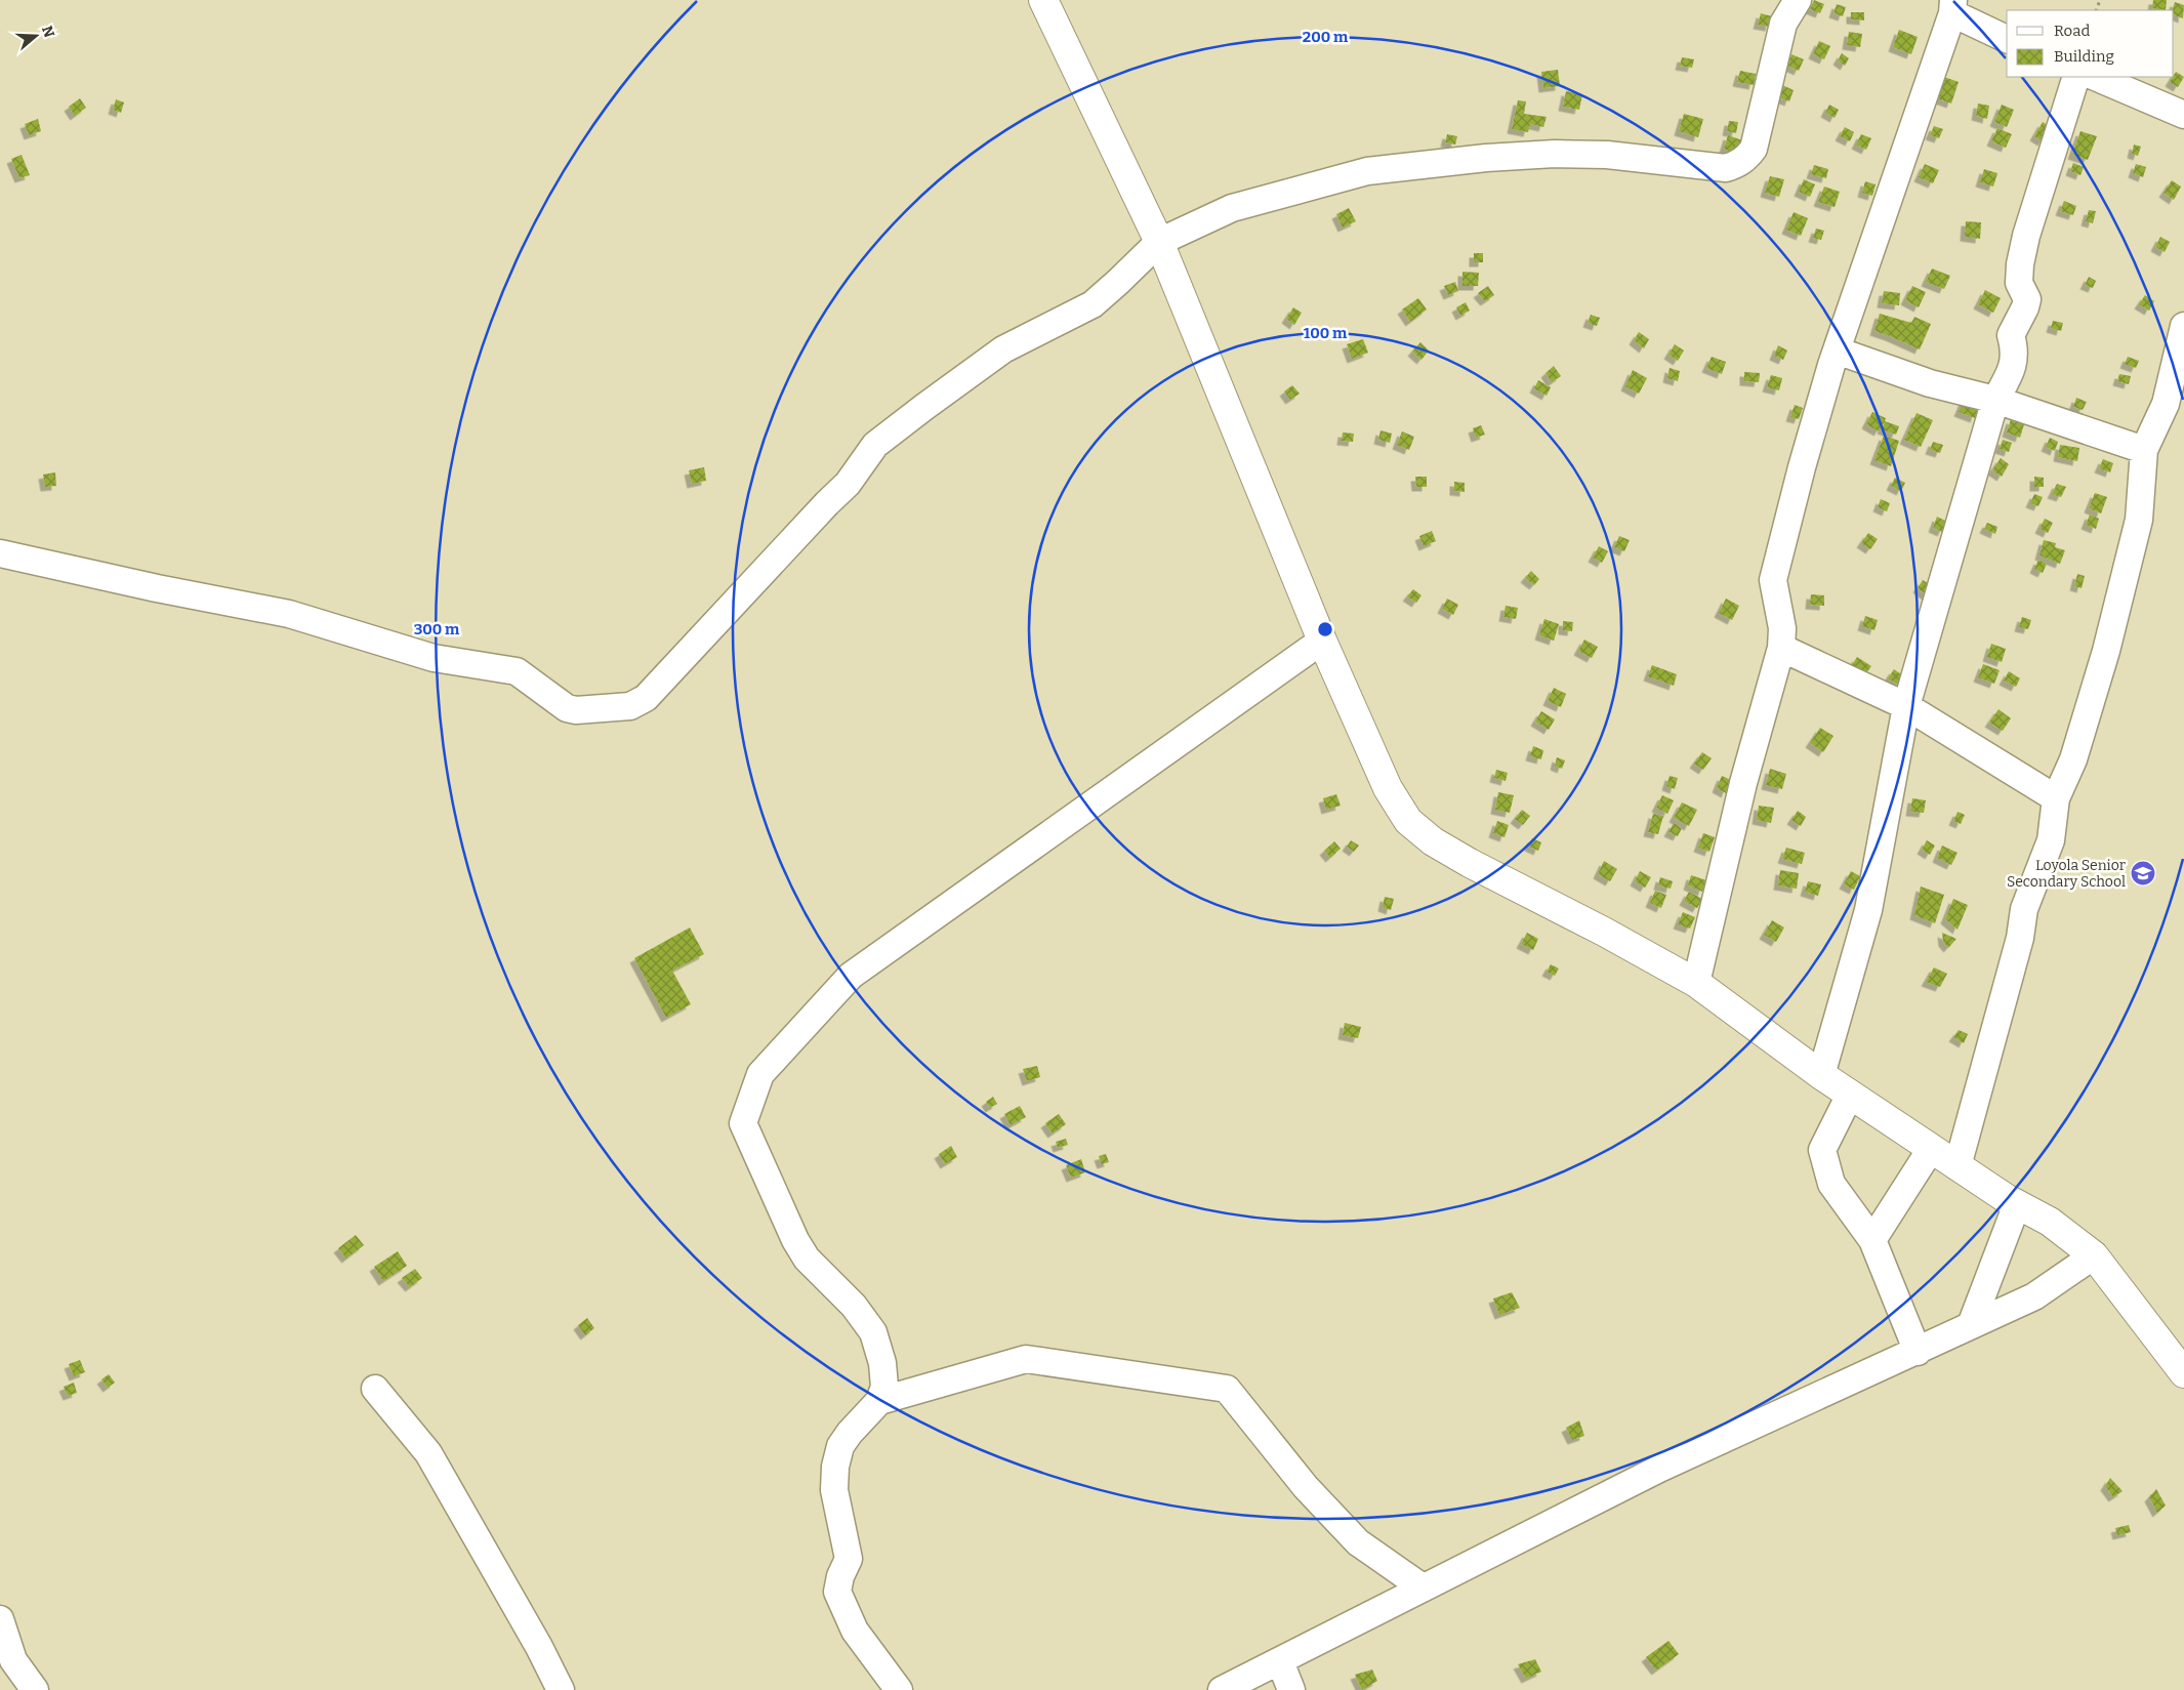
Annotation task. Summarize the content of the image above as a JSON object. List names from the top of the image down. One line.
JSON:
{"places":{"school or university":["Loyola Senior Secondary School"]},"legend":["Road","Building"],"north":"right","rings":["200 m","100 m","300 m"]}
